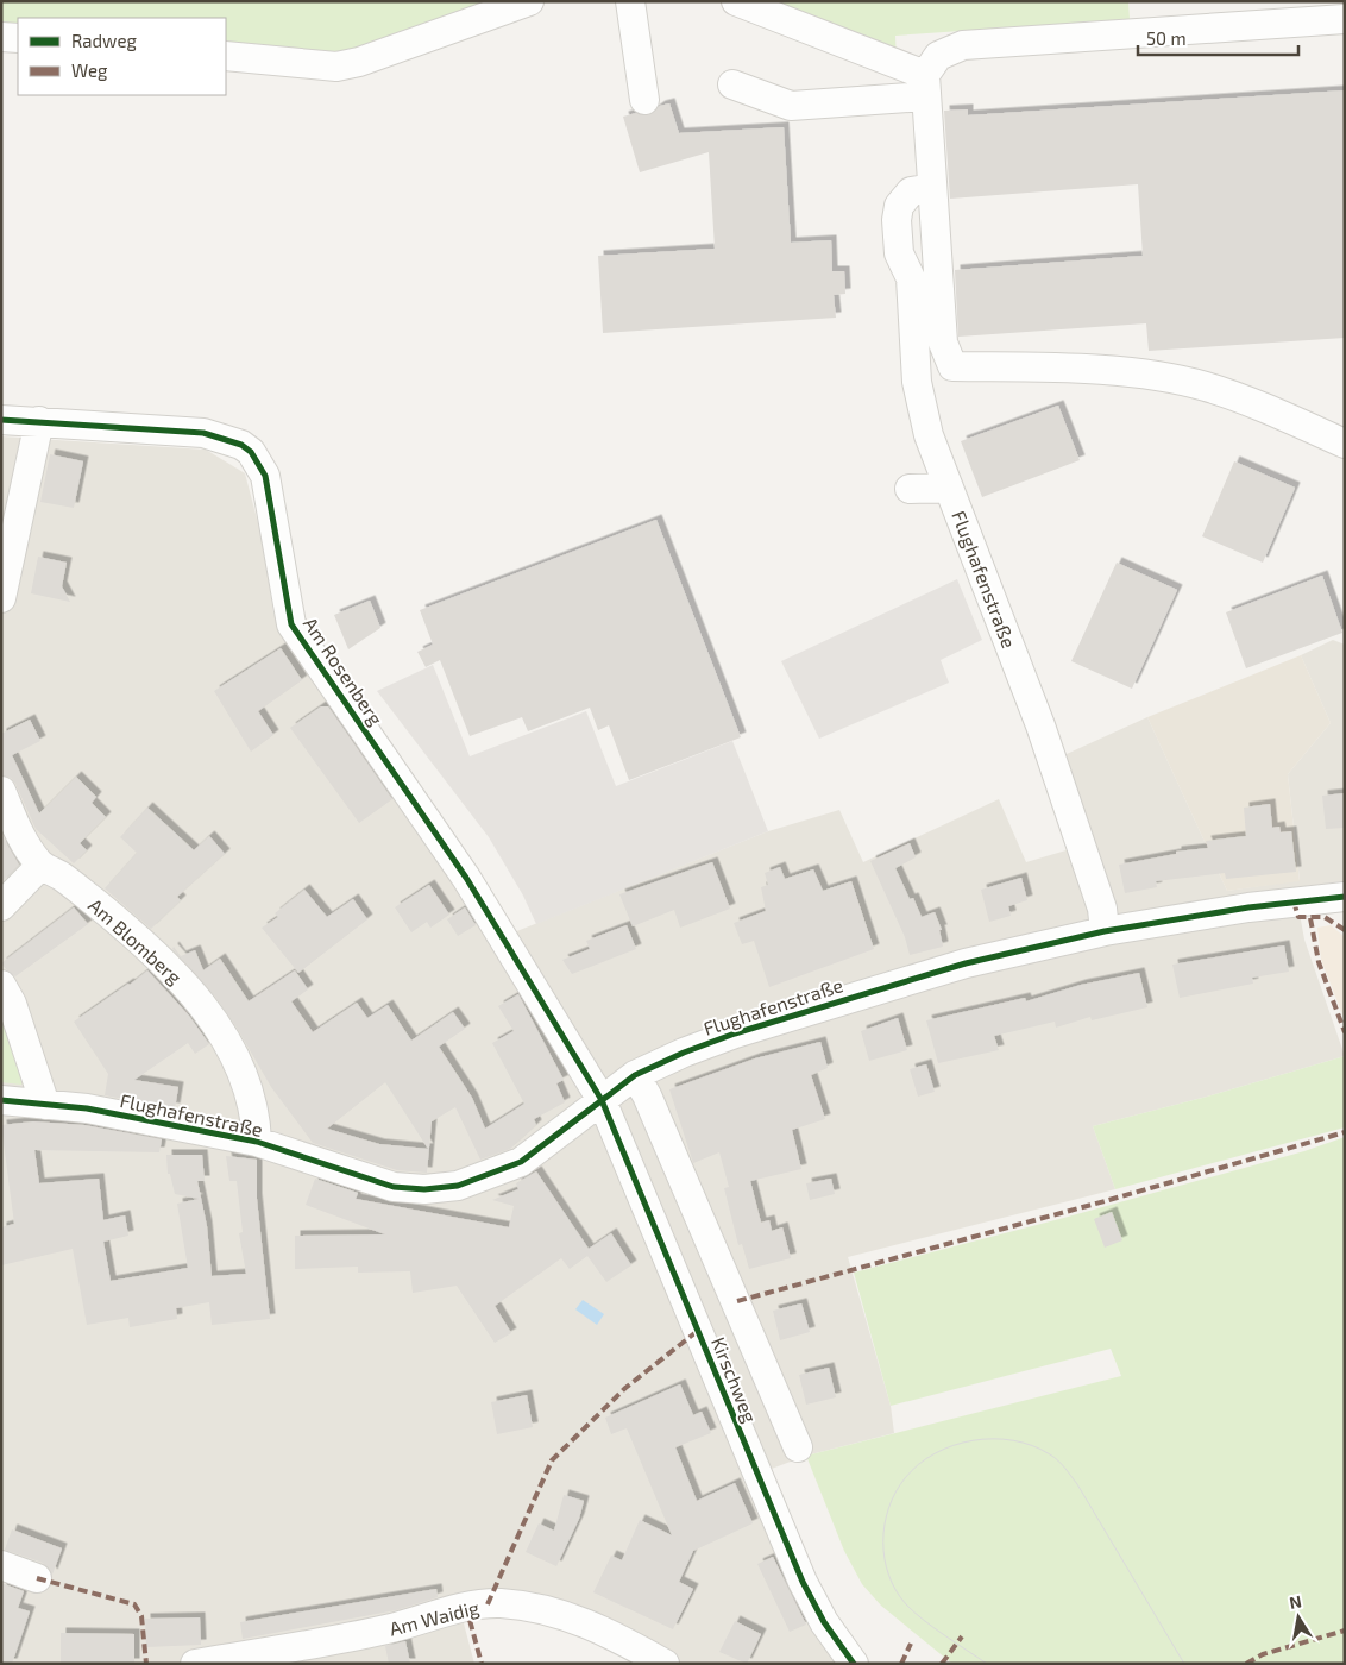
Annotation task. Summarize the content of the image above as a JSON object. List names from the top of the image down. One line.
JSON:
{"streets":{"street":["Flughafenstraße","Am Rosenberg","Am Blomberg","Kirschweg","Am Waidig"]},"crossings":[["Flughafenstraße","Am Rosenberg"],["Flughafenstraße","Am Blomberg"],["Flughafenstraße","Kirschweg"],["Am Rosenberg","Kirschweg"]],"legend":["Radweg","Weg"],"scale_bar":"50 m","north":"top"}
